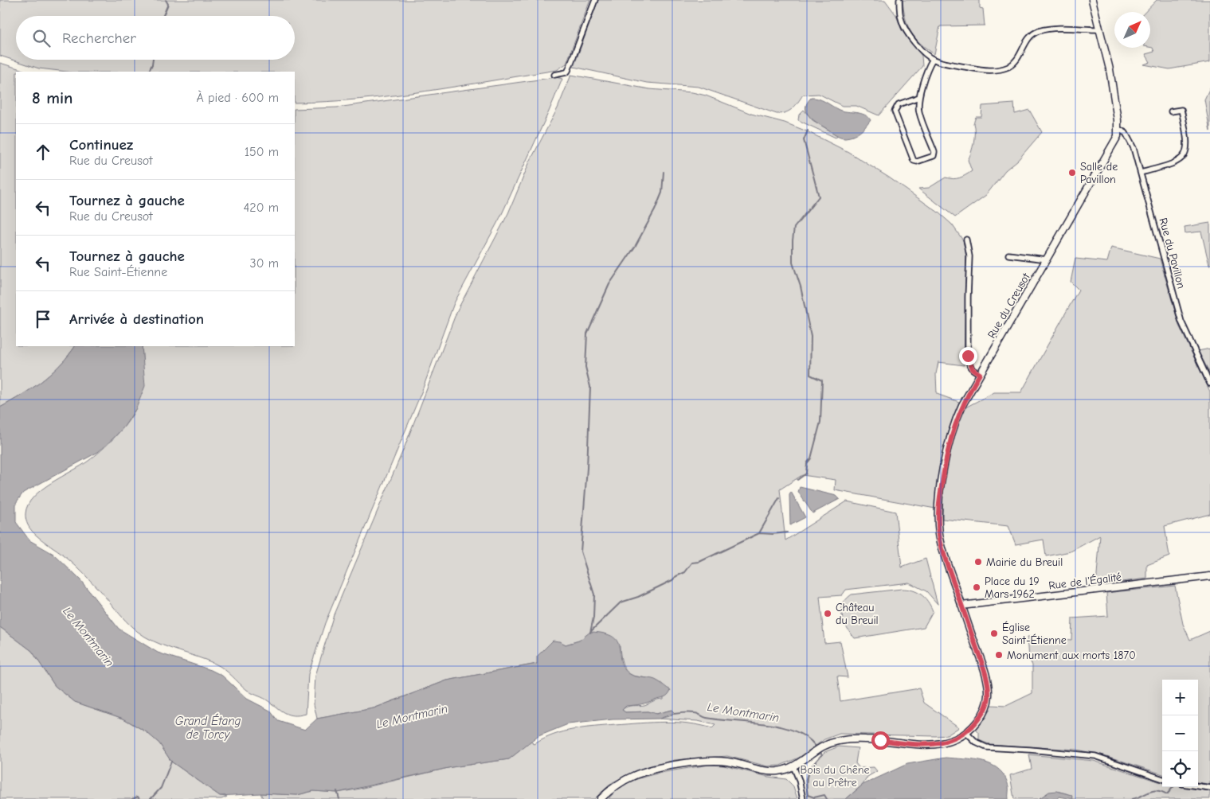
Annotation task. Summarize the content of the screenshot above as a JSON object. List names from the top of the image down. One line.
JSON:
{"streets":{"street":["Rue du Pavillon","Rue du Creusot","Rue de l'Égalité"]},"crossings":[["Rue du Pavillon","Rue du Creusot"],["Rue du Creusot","Rue de l'Égalité"]],"water":["Le Montmarin","Grand Étang de Torcy"],"parks":["Bois du Chêne au Prêtre"],"places":["Salle de Pavillon","Mairie du Breuil","Place du 19 Mars 1962","Château du Breuil","Église Saint-Étienne","Monument aux morts 1870"],"north":"top right","page":{"search":"Rechercher","heading":["8 min","À pied · 600 m"],"list":[["Continuez","Rue du Creusot","150 m"],["Tournez à gauche","Rue du Creusot","420 m"],["Tournez à gauche","Rue Saint-Étienne","30 m"],"Arrivée à destination"],"map_buttons":["+","−"]}}
